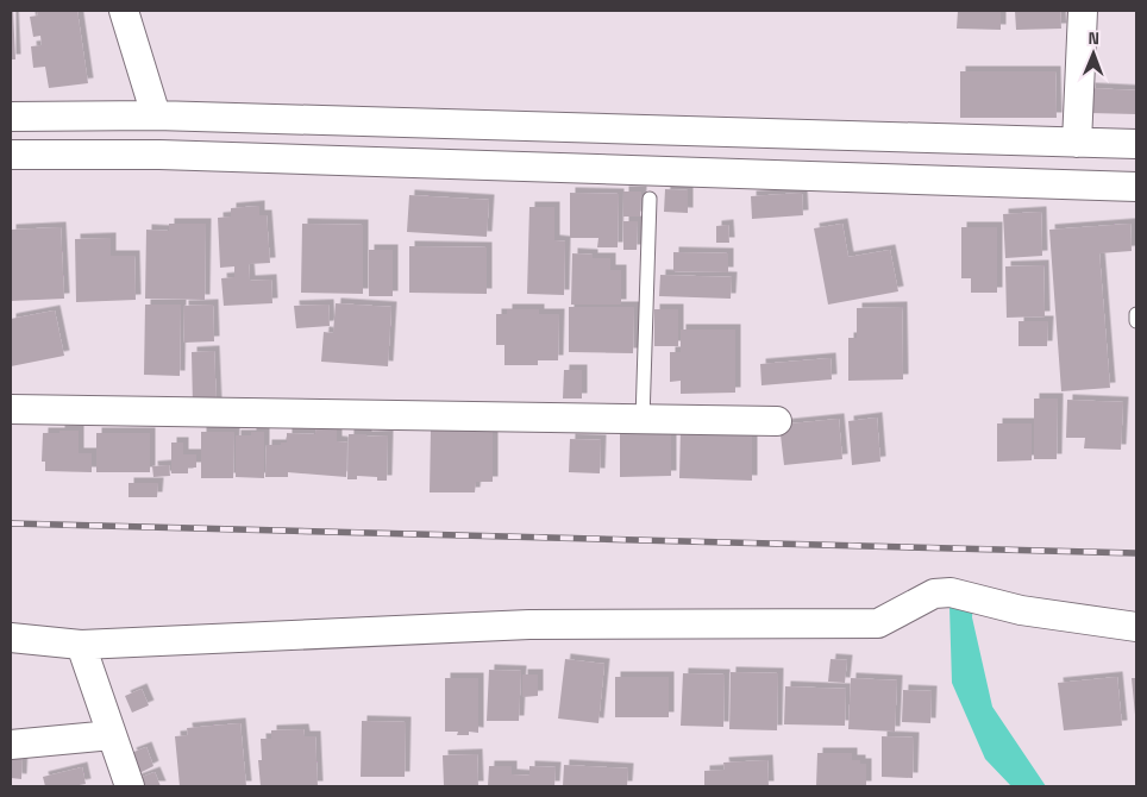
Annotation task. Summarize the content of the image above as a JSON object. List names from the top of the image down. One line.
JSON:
{"north":"top"}
